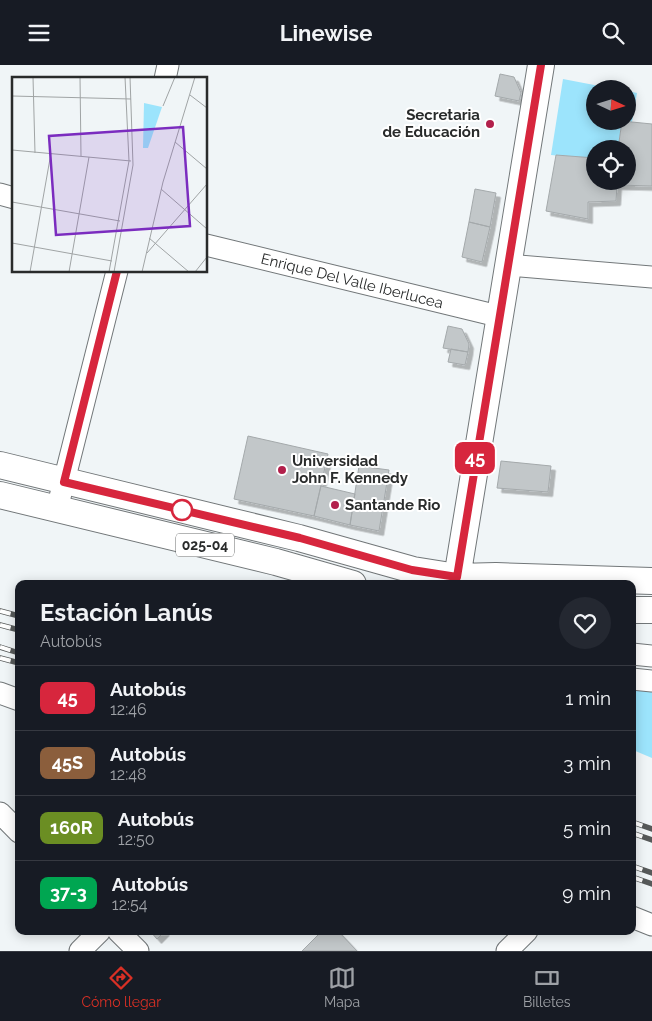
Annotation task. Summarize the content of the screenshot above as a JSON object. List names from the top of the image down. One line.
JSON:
{"streets":{"main road":["025-04"],"street":["Enrique Del Valle Iberlucea"]},"places":["Secretaria de Educación","Universidad John F. Kennedy","Santande Rio"],"lines":["bus line 45"],"north":"right","page":{"header":"Linewise","on_map":"45","heading":["Estación Lanús","Autobús"],"list":[{"mark":"45","name":"Autobús","note":"12:46","value":"1 min"},{"mark":"45S","name":"Autobús","note":"12:48","value":"3 min"},{"mark":"160R","name":"Autobús","note":"12:50","value":"5 min"},{"mark":"37-3","name":"Autobús","note":"12:54","value":"9 min"}],"tabs":["Cómo llegar","Mapa","Billetes"]}}
